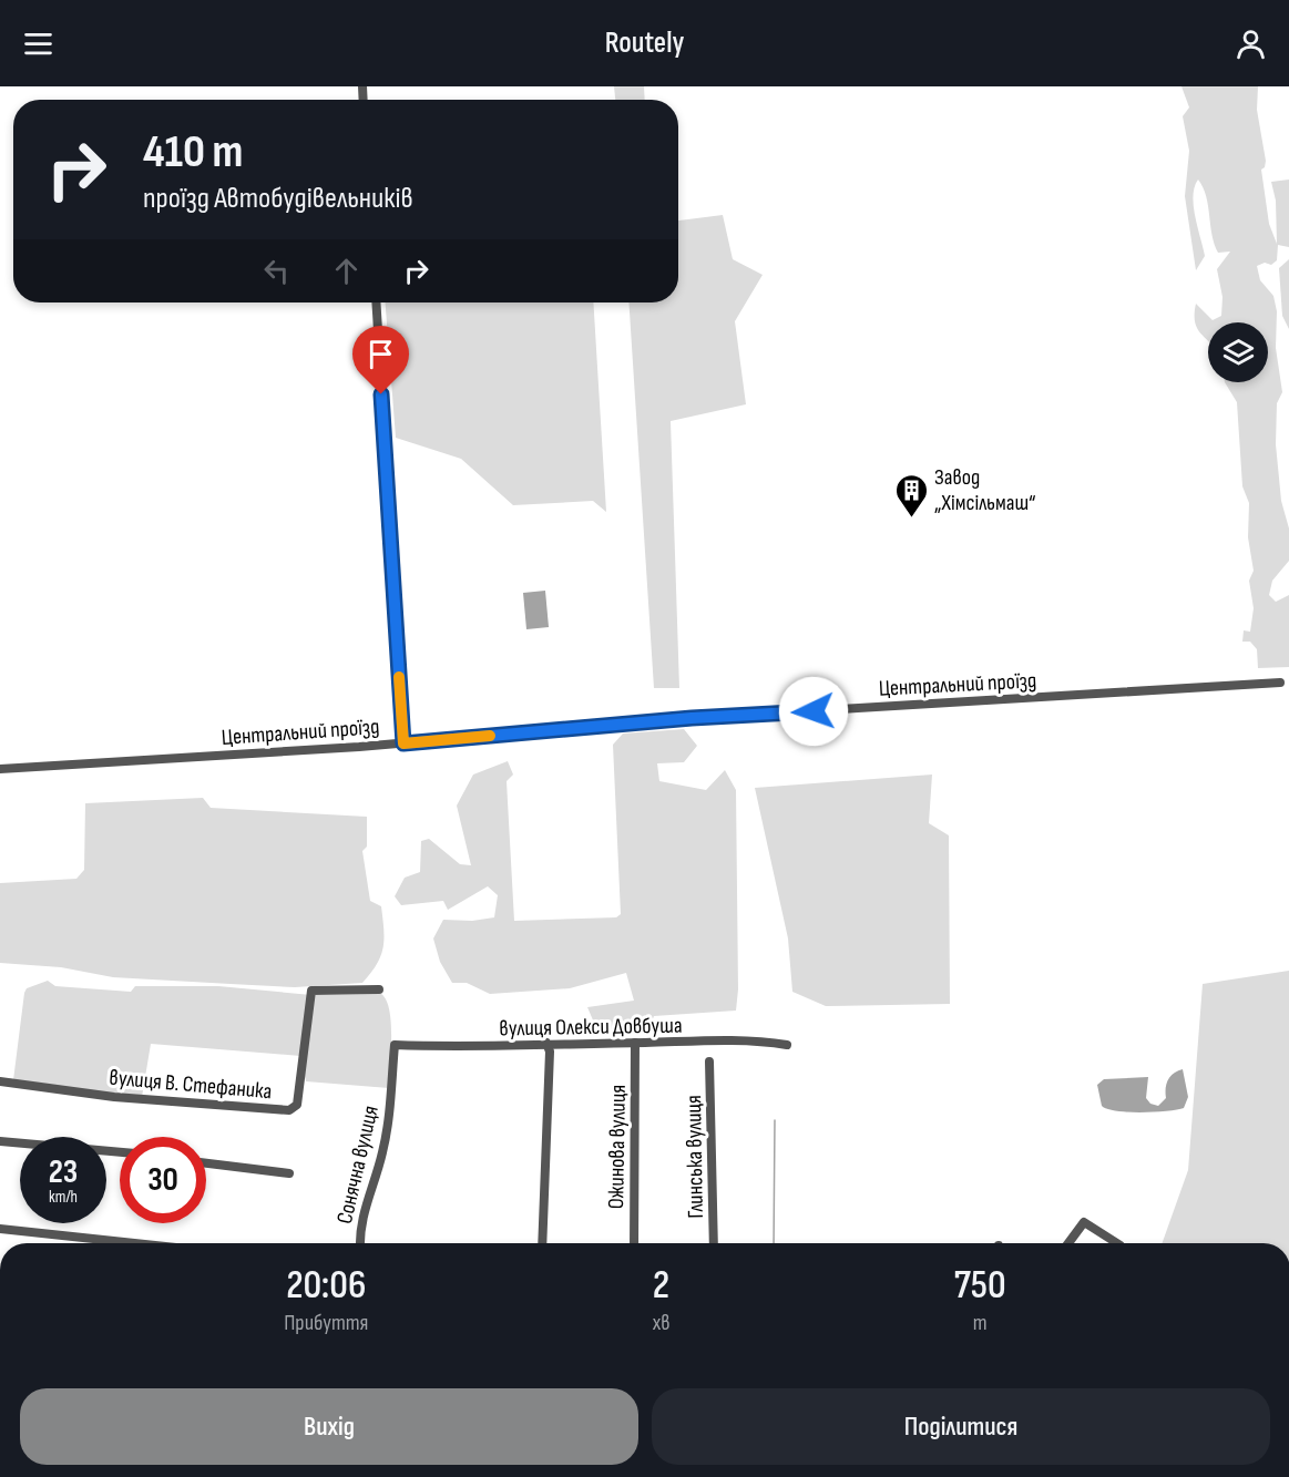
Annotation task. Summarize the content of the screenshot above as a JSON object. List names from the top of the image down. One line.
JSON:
{"streets":{"street":["Центральний проїзд","вулиця Олекси Довбуша","вулиця В. Стефаника","Ожинова вулиця","Глинська вулиця","Сонячна вулиця"]},"crossings":[["вулиця Олекси Довбуша","Ожинова вулиця"],["вулиця Олекси Довбуша","Сонячна вулиця"]],"places":{"building":["Завод „Хімсільмаш“"]},"page":{"header":"Routely","turn":["410 m","проїзд Автобудівельників"],"speed":"23 km/h","limit":"30","eta":["20:06","Прибуття","2","хв","750","m"],"buttons":["Вихід","Поділитися"]}}
